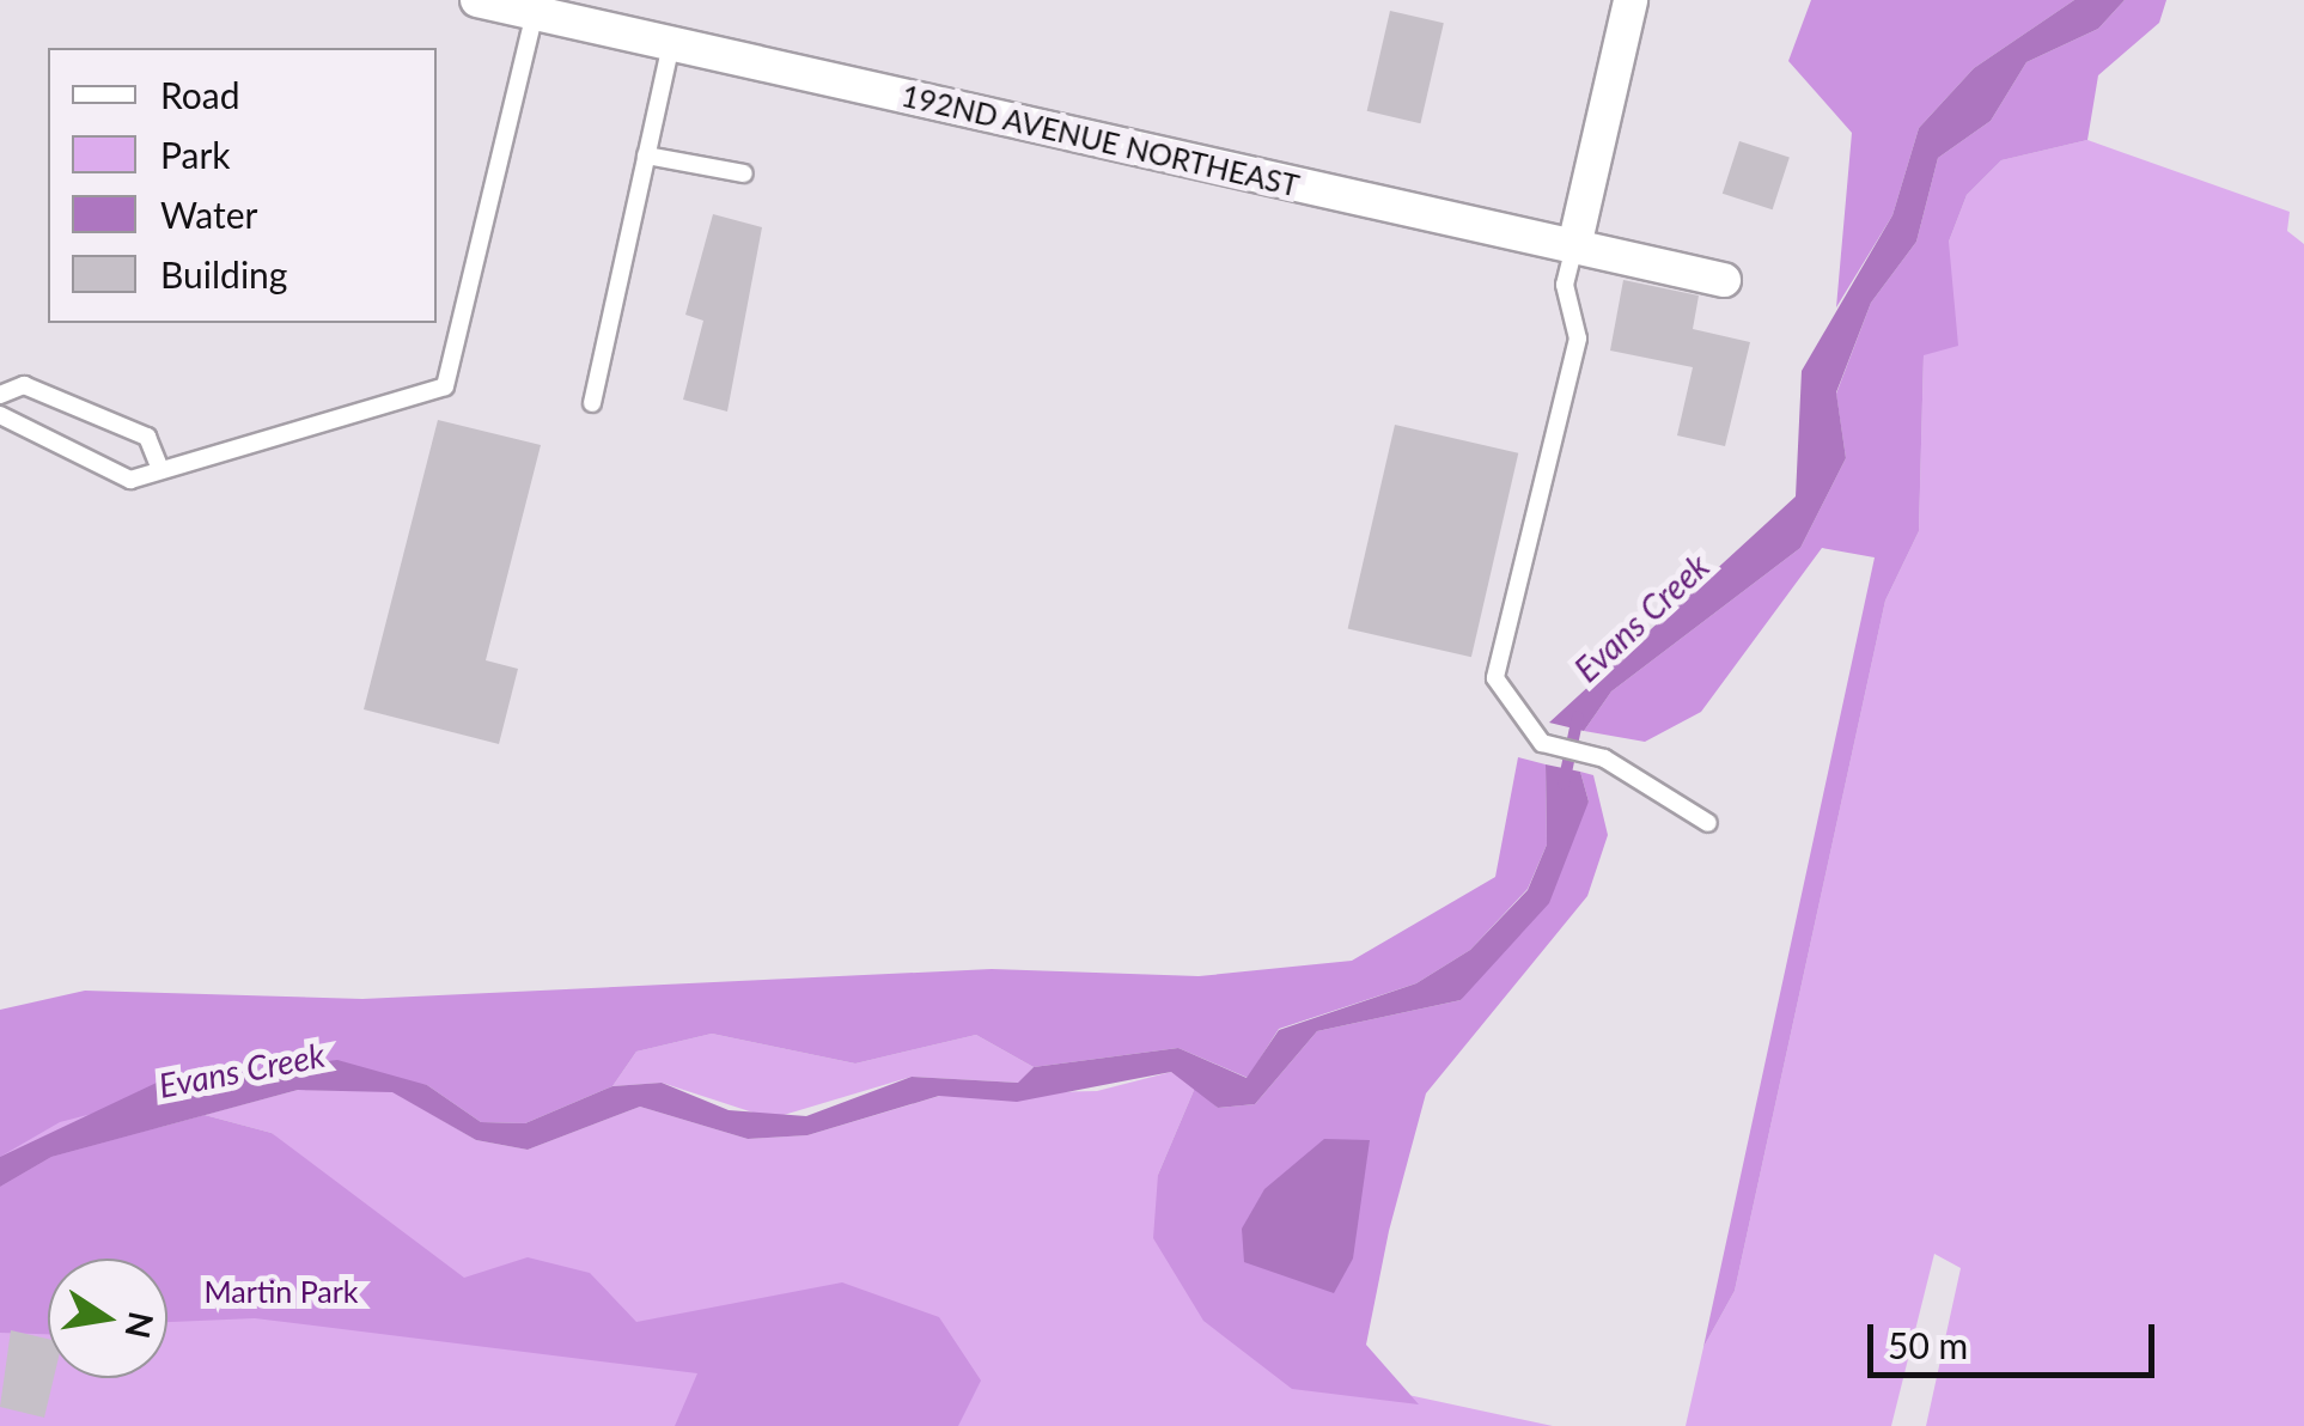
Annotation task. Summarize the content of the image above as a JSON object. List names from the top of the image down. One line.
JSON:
{"streets":{"street":["192ND AVENUE NORTHEAST"]},"water":["Evans Creek"],"parks":["Martin Park"],"legend":["Road","Park","Water","Building"],"scale_bar":"50 m","north":"right"}
